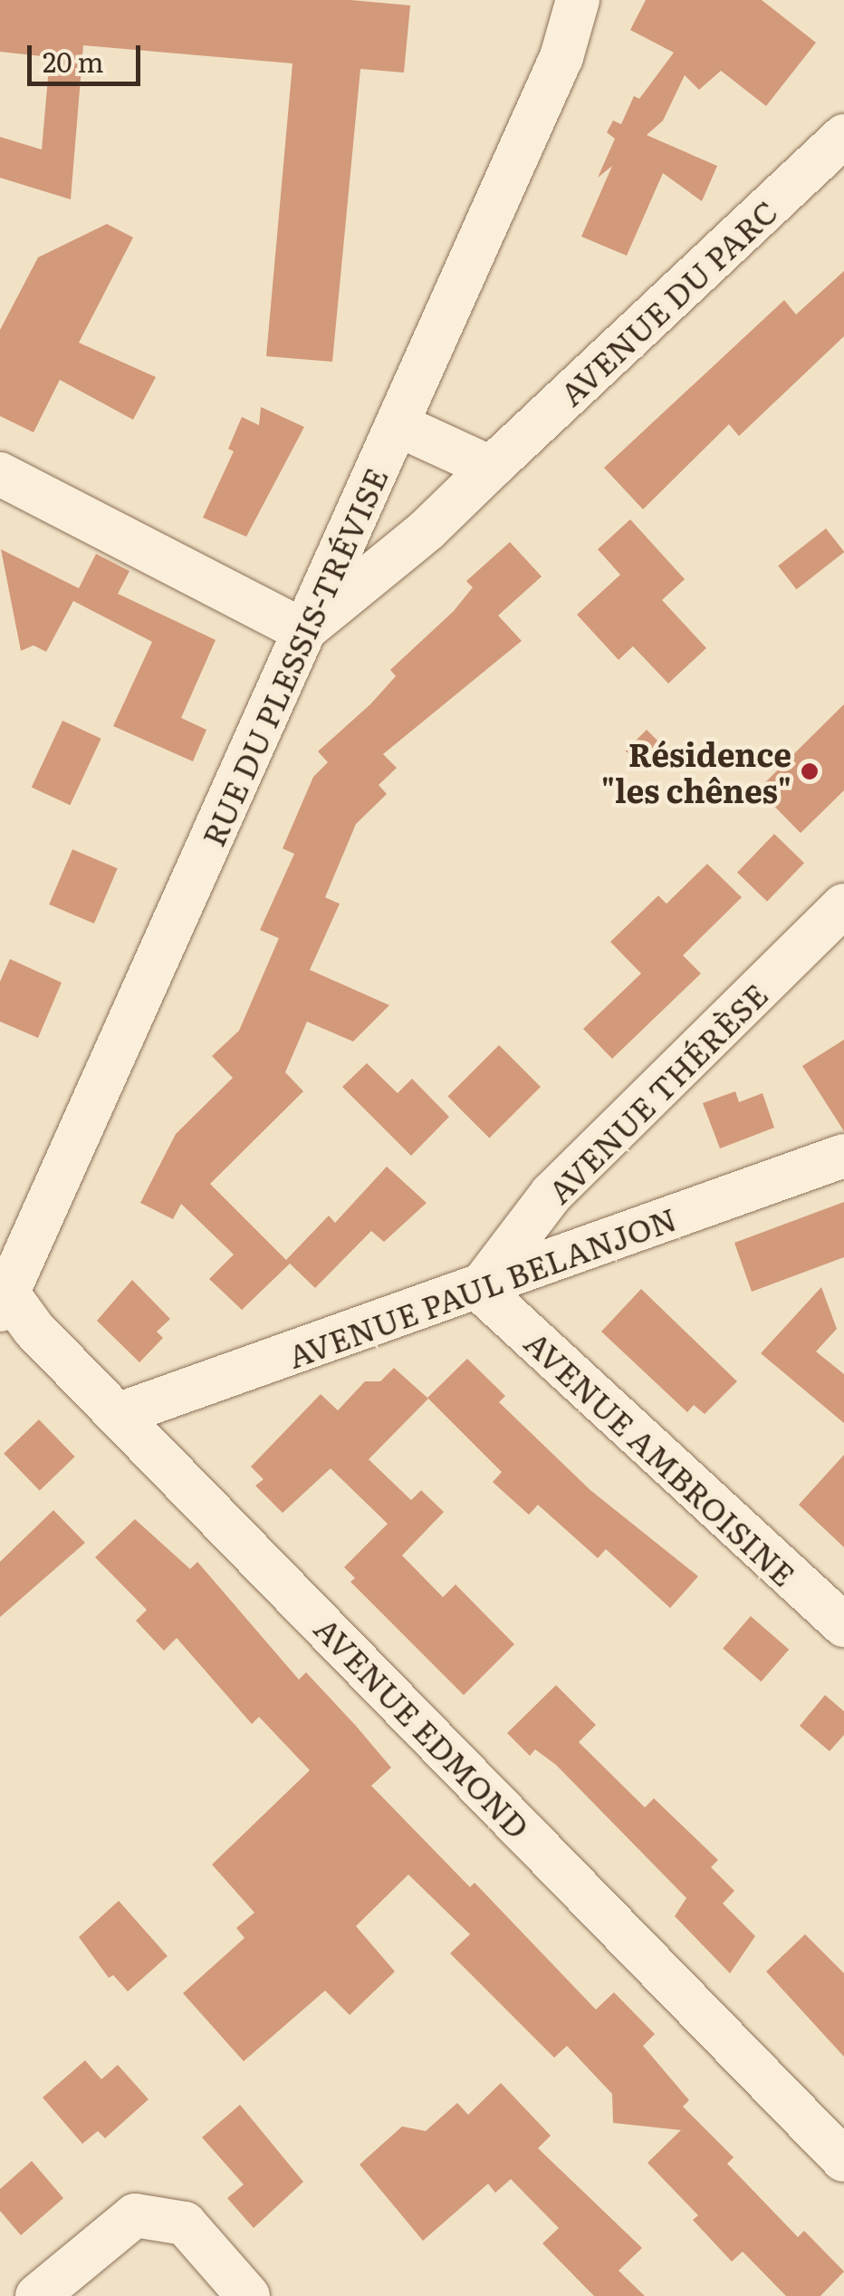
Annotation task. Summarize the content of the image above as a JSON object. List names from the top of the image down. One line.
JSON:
{"streets":{"street":["AVENUE DU PARC","RUE DU PLESSIS-TRÉVISE","AVENUE THÉRÈSE","AVENUE PAUL BELANJON","AVENUE AMBROISINE","AVENUE EDMOND"]},"crossings":[["AVENUE DU PARC","RUE DU PLESSIS-TRÉVISE"],["RUE DU PLESSIS-TRÉVISE","AVENUE EDMOND"],["AVENUE THÉRÈSE","AVENUE PAUL BELANJON"],["AVENUE THÉRÈSE","AVENUE AMBROISINE"],["AVENUE PAUL BELANJON","AVENUE AMBROISINE"],["AVENUE PAUL BELANJON","AVENUE EDMOND"]],"places":["Résidence \"les chênes\""],"scale_bar":"20 m"}
